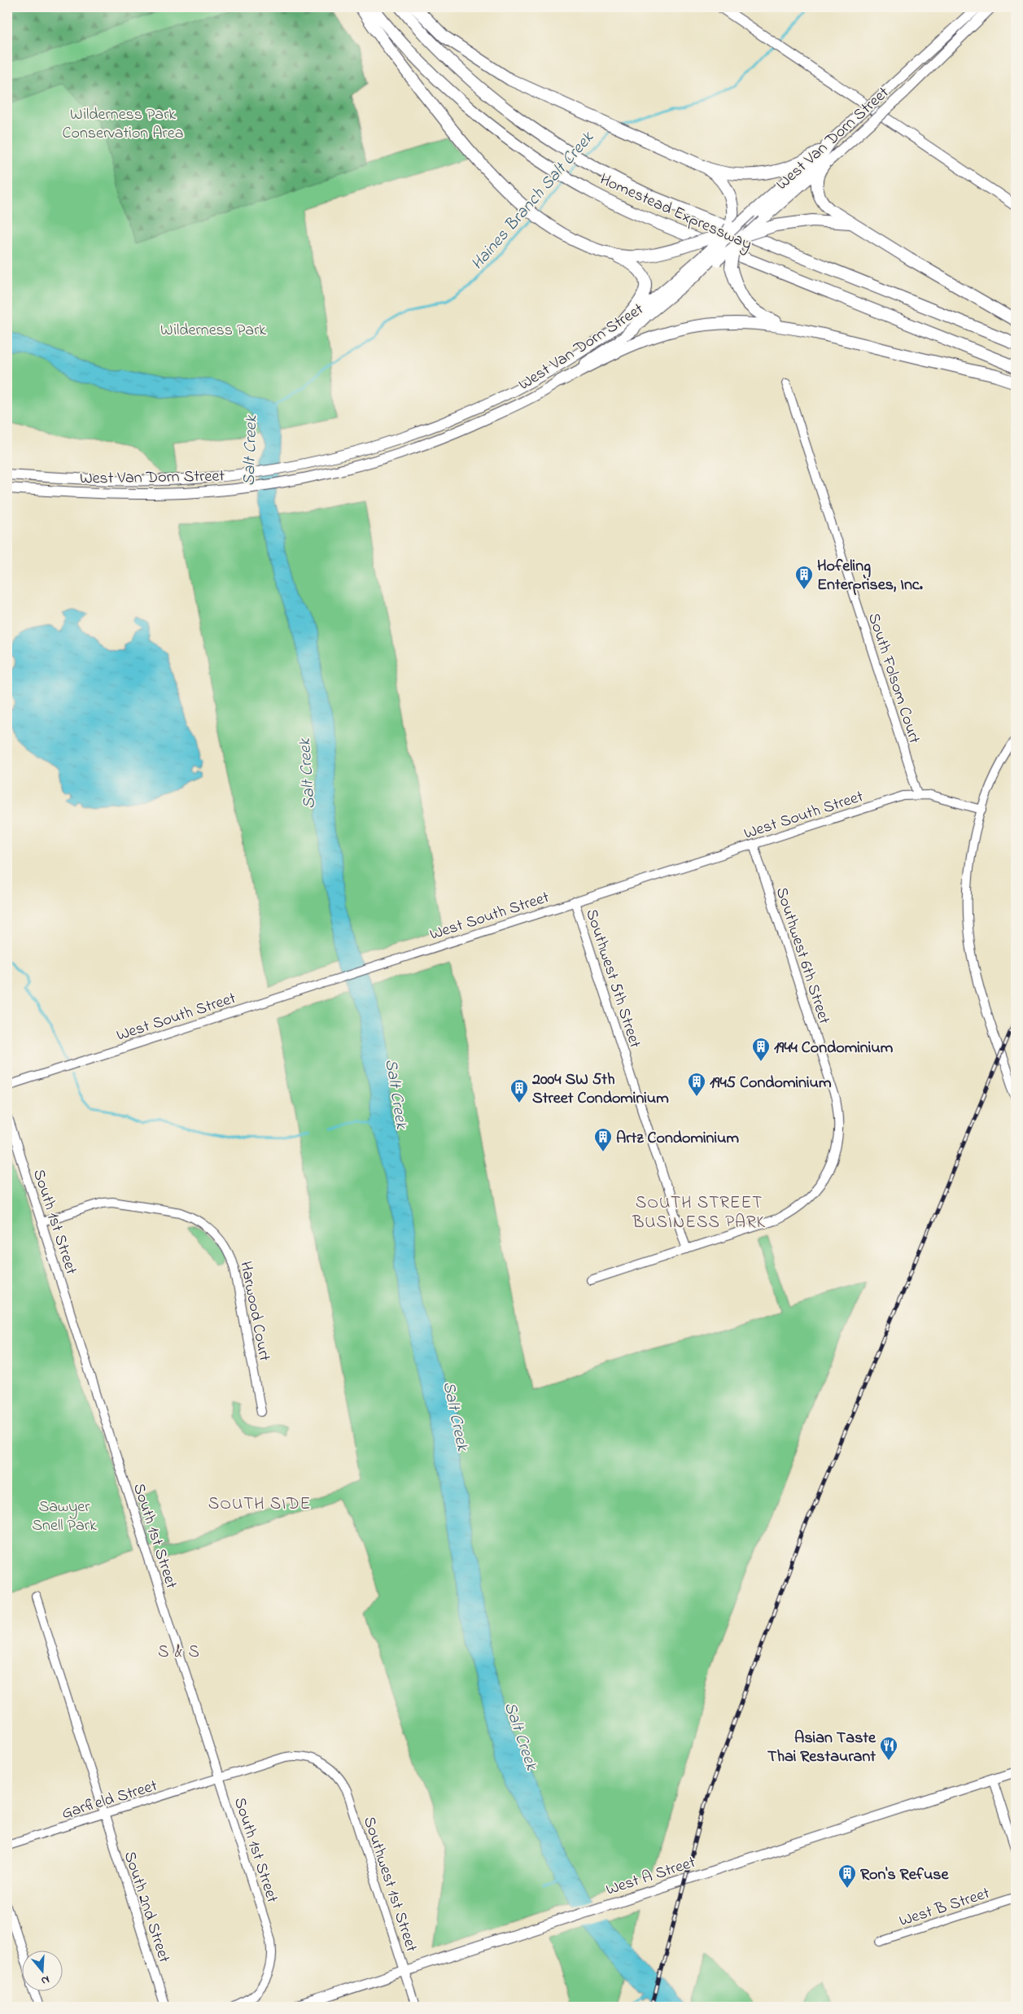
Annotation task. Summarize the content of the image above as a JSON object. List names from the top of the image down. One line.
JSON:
{"streets":{"highway":["Homestead Expressway"],"main road":["West Van Dorn Street","West A Street"],"street":["South Folsom Court","West South Street","Southwest 6th Street","Southwest 5th Street","South 1st Street","Harwood Court","Garfield Street","Southwest 1st Street","West B Street","South 2nd Street"]},"crossings":[["South Folsom Court","West South Street"],["West South Street","Southwest 6th Street"],["West South Street","Southwest 5th Street"],["Southwest 6th Street","Southwest 5th Street"],["South 1st Street","Harwood Court"],["South 1st Street","Garfield Street"],["Garfield Street","Southwest 1st Street"],["Garfield Street","South 2nd Street"],["West A Street","Southwest 1st Street"]],"districts":["SOUTH STREET BUSINESS PARK","SOUTH SIDE","S & S"],"water":["Haines Branch Salt Creek","Salt Creek"],"parks":["Wilderness Park Conservation Area","Wilderness Park","Sawyer Snell Park"],"places":{"building":["Hofeling Enterprises, Inc.","1944 Condominium","1945 Condominium","2004 SW 5th Street Condominium","Artz Condominium","Ron's Refuse"],"restaurant":["Asian Taste Thai Restaurant"]},"north":"bottom"}
